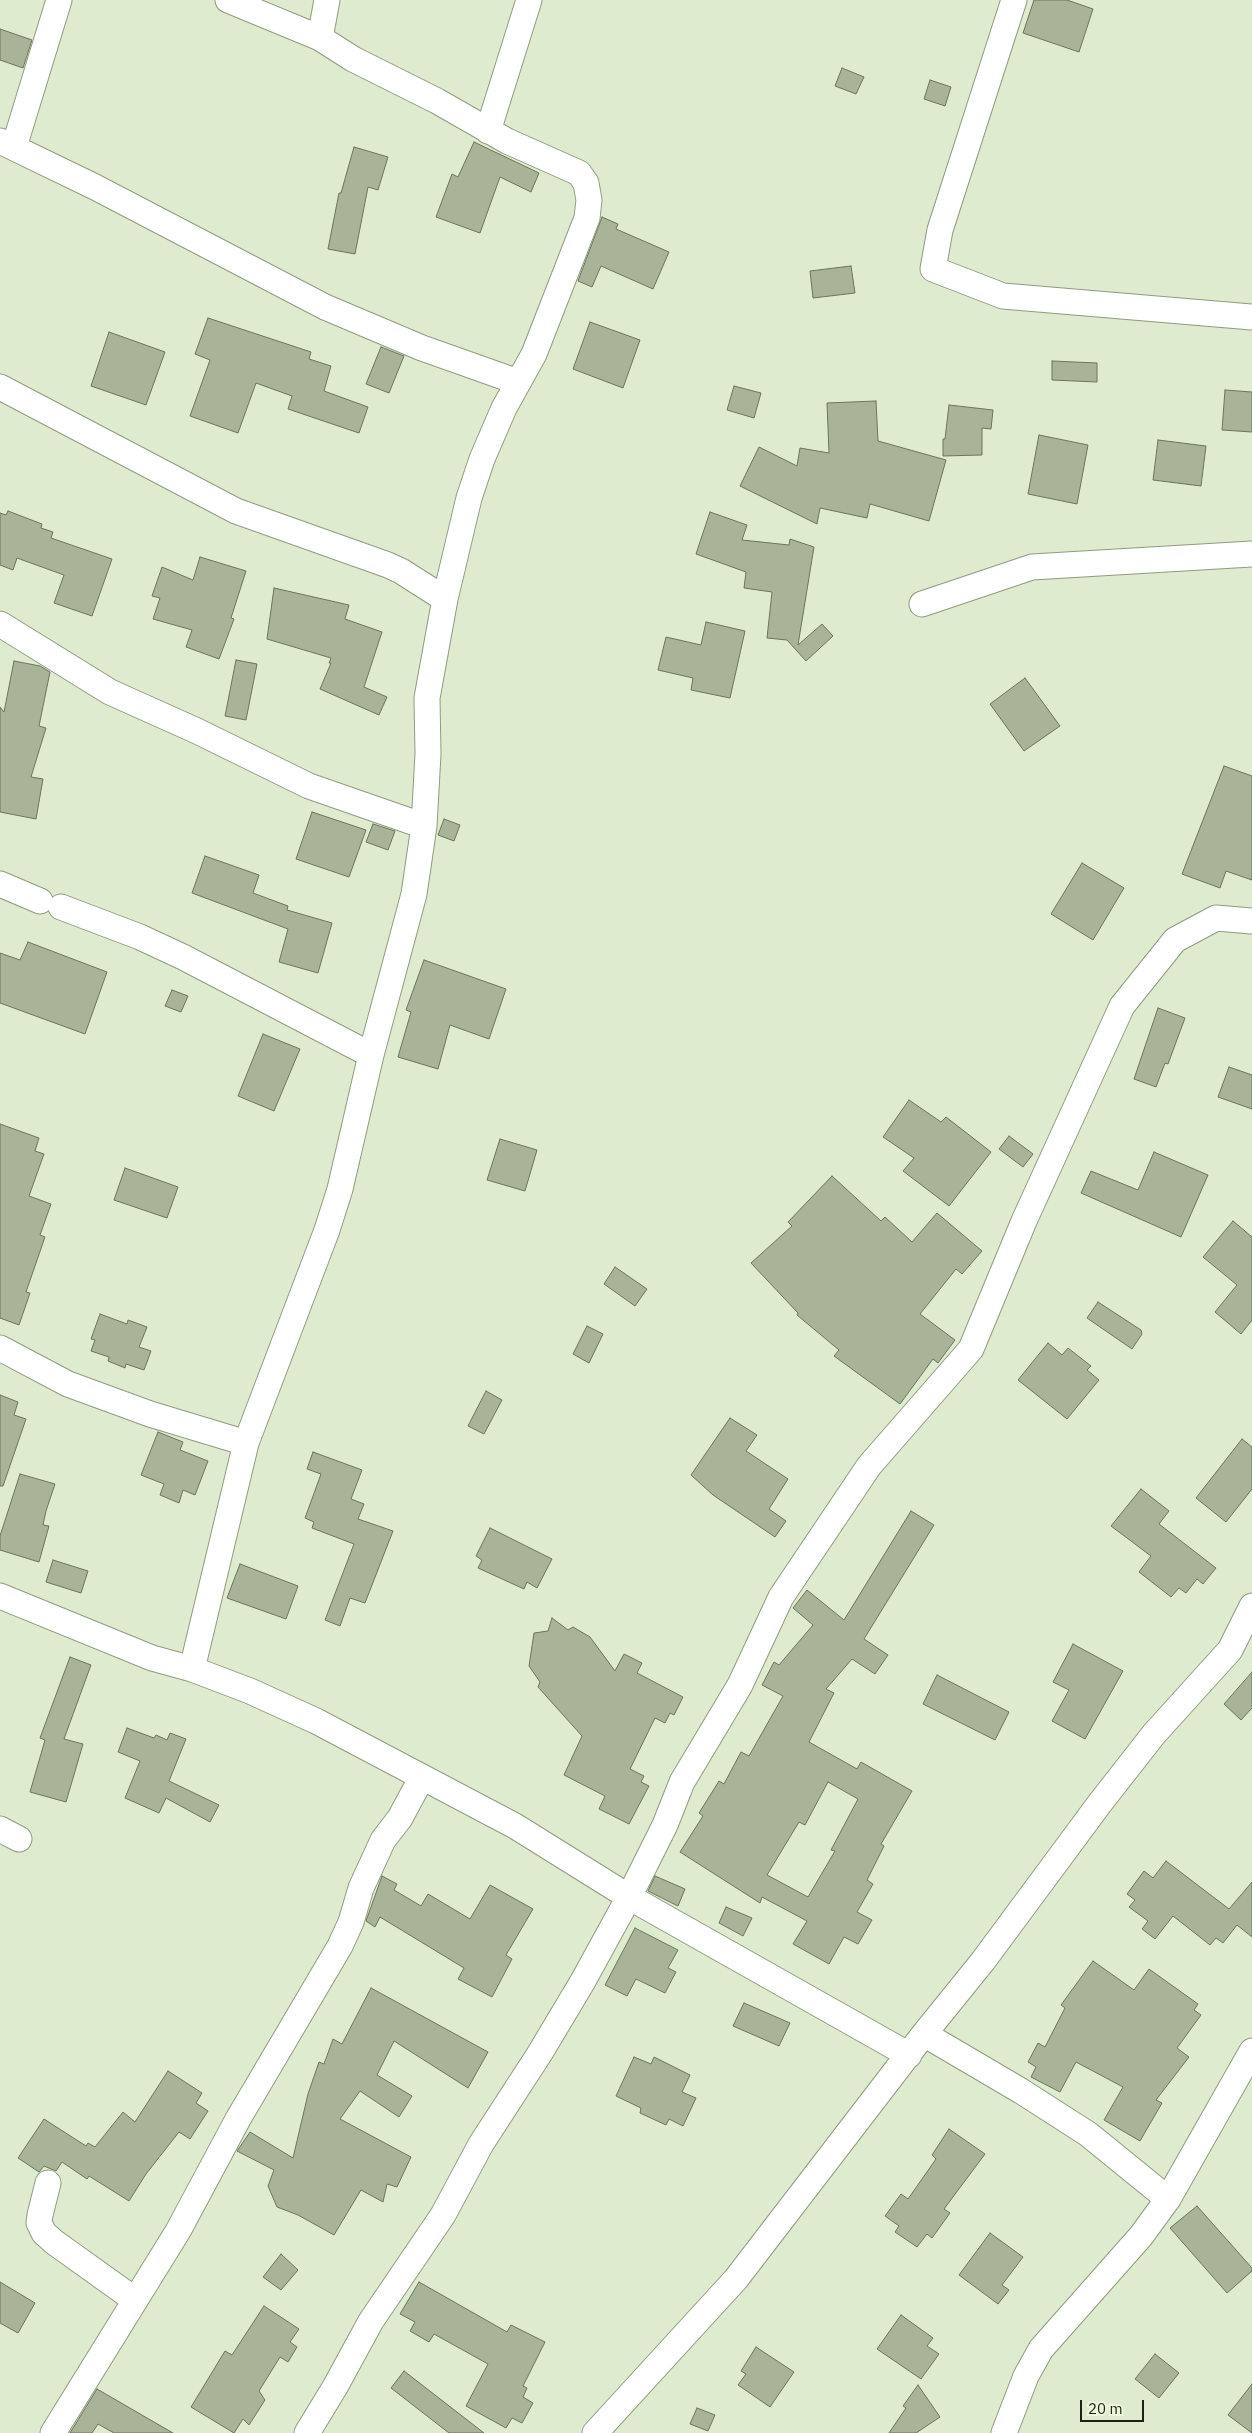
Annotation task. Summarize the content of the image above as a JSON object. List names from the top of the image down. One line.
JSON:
{"scale_bar":"20 m"}
